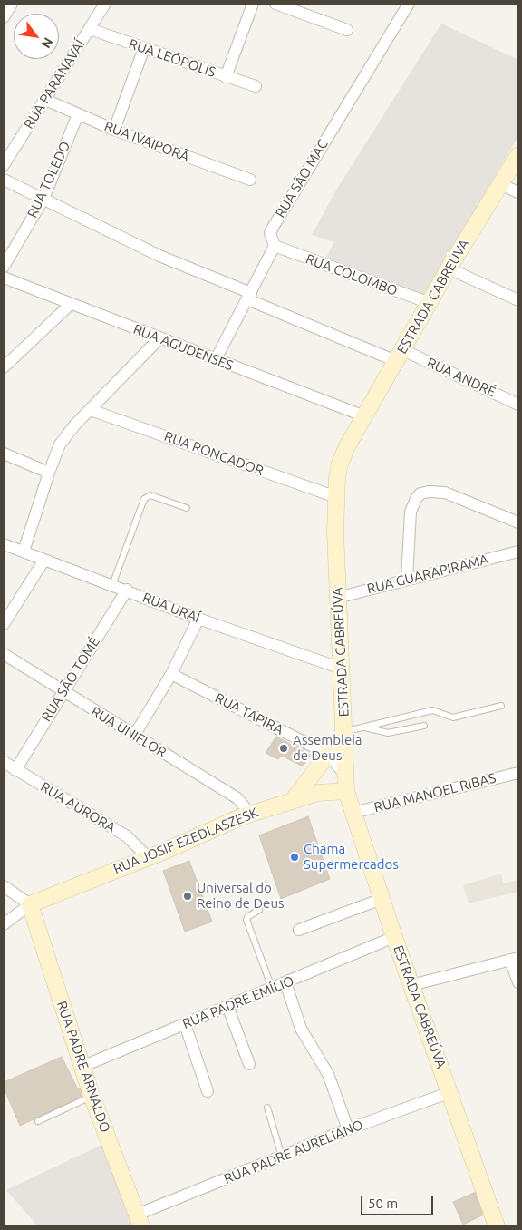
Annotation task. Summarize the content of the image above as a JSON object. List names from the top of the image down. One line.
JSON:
{"streets":{"main road":["ESTRADA CABREÚVA","RUA JOSIF EZEDLASZESK","RUA PADRE ARNALDO"],"street":["RUA LEÓPOLIS","RUA PARANAVAÍ","RUA IVAIPORÃ","RUA SÃO MAC","RUA TOLEDO","RUA COLOMBO","RUA AGUDENSES","RUA ANDRÉ","RUA RONCADOR","RUA GUARAPIRAMA","RUA URAÍ","RUA SÃO TOMÉ","RUA TAPIRA","RUA UNIFLOR","RUA MANOEL RIBAS","RUA AURORA","RUA PADRE EMÍLIO","RUA PADRE AURELIANO"]},"crossings":[["RUA LEÓPOLIS","RUA PARANAVAÍ"],["RUA PARANAVAÍ","RUA IVAIPORÃ"],["RUA IVAIPORÃ","RUA TOLEDO"],["RUA SÃO MAC","RUA COLOMBO"],["RUA SÃO MAC","RUA AGUDENSES"],["RUA SÃO MAC","RUA ANDRÉ"],["RUA TOLEDO","RUA ANDRÉ"],["RUA COLOMBO","ESTRADA CABREÚVA"],["ESTRADA CABREÚVA","RUA AGUDENSES"],["ESTRADA CABREÚVA","RUA ANDRÉ"],["ESTRADA CABREÚVA","RUA RONCADOR"],["ESTRADA CABREÚVA","RUA GUARAPIRAMA"],["ESTRADA CABREÚVA","RUA URAÍ"],["ESTRADA CABREÚVA","RUA MANOEL RIBAS"],["ESTRADA CABREÚVA","RUA JOSIF EZEDLASZESK"],["ESTRADA CABREÚVA","RUA PADRE EMÍLIO"],["ESTRADA CABREÚVA","RUA PADRE AURELIANO"],["RUA URAÍ","RUA SÃO TOMÉ"],["RUA SÃO TOMÉ","RUA UNIFLOR"],["RUA SÃO TOMÉ","RUA AURORA"],["RUA UNIFLOR","RUA JOSIF EZEDLASZESK"],["RUA AURORA","RUA JOSIF EZEDLASZESK"],["RUA JOSIF EZEDLASZESK","RUA PADRE ARNALDO"],["RUA PADRE EMÍLIO","RUA PADRE ARNALDO"],["RUA PADRE ARNALDO","RUA PADRE AURELIANO"]],"places":["Assembleia de Deus","Chama Supermercados","Universal do Reino de Deus"],"scale_bar":"50 m","north":"bottom right"}
